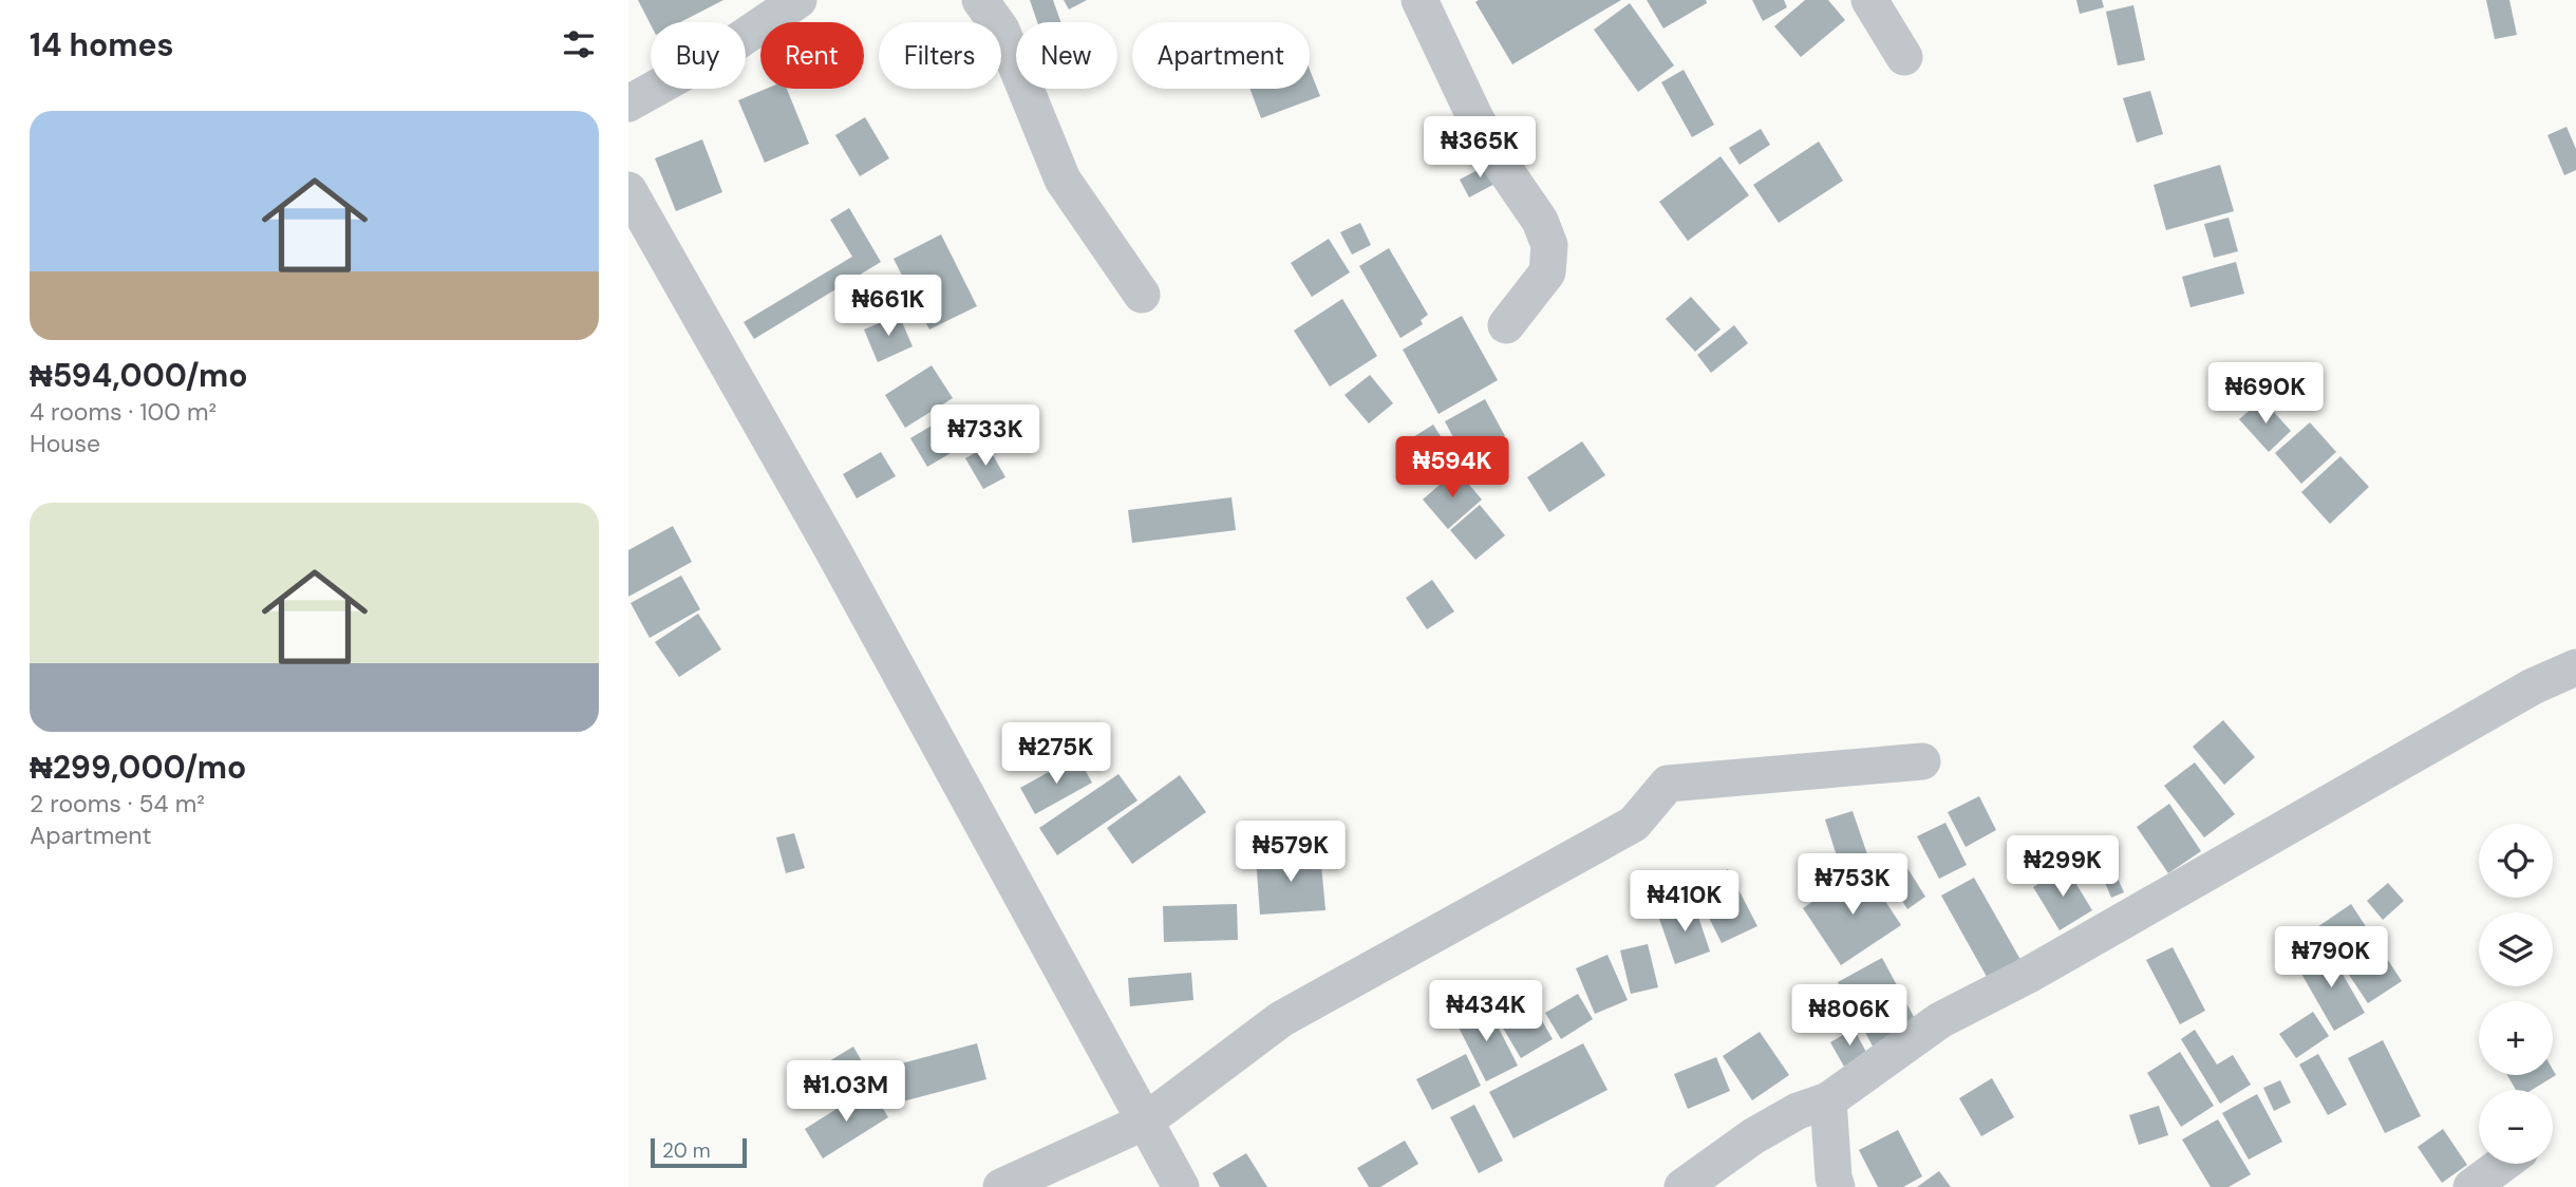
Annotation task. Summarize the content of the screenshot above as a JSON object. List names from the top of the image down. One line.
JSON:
{"scale_bar":"20 m","page":{"heading":"14 homes","chip":["Buy","Rent","Filters","New","Apartment"],"list":[{"name":"₦594,000/mo","note":"4 rooms · 100 m² · House"},{"name":"₦299,000/mo","note":"2 rooms · 54 m² · Apartment"}],"price":["₦365K","₦661K","₦690K","₦733K","₦594K","₦275K","₦579K","₦299K","₦753K","₦410K","₦790K","₦434K","₦806K","₦1.03M"],"map_buttons":["+","−"],"scale":"20 m"}}
